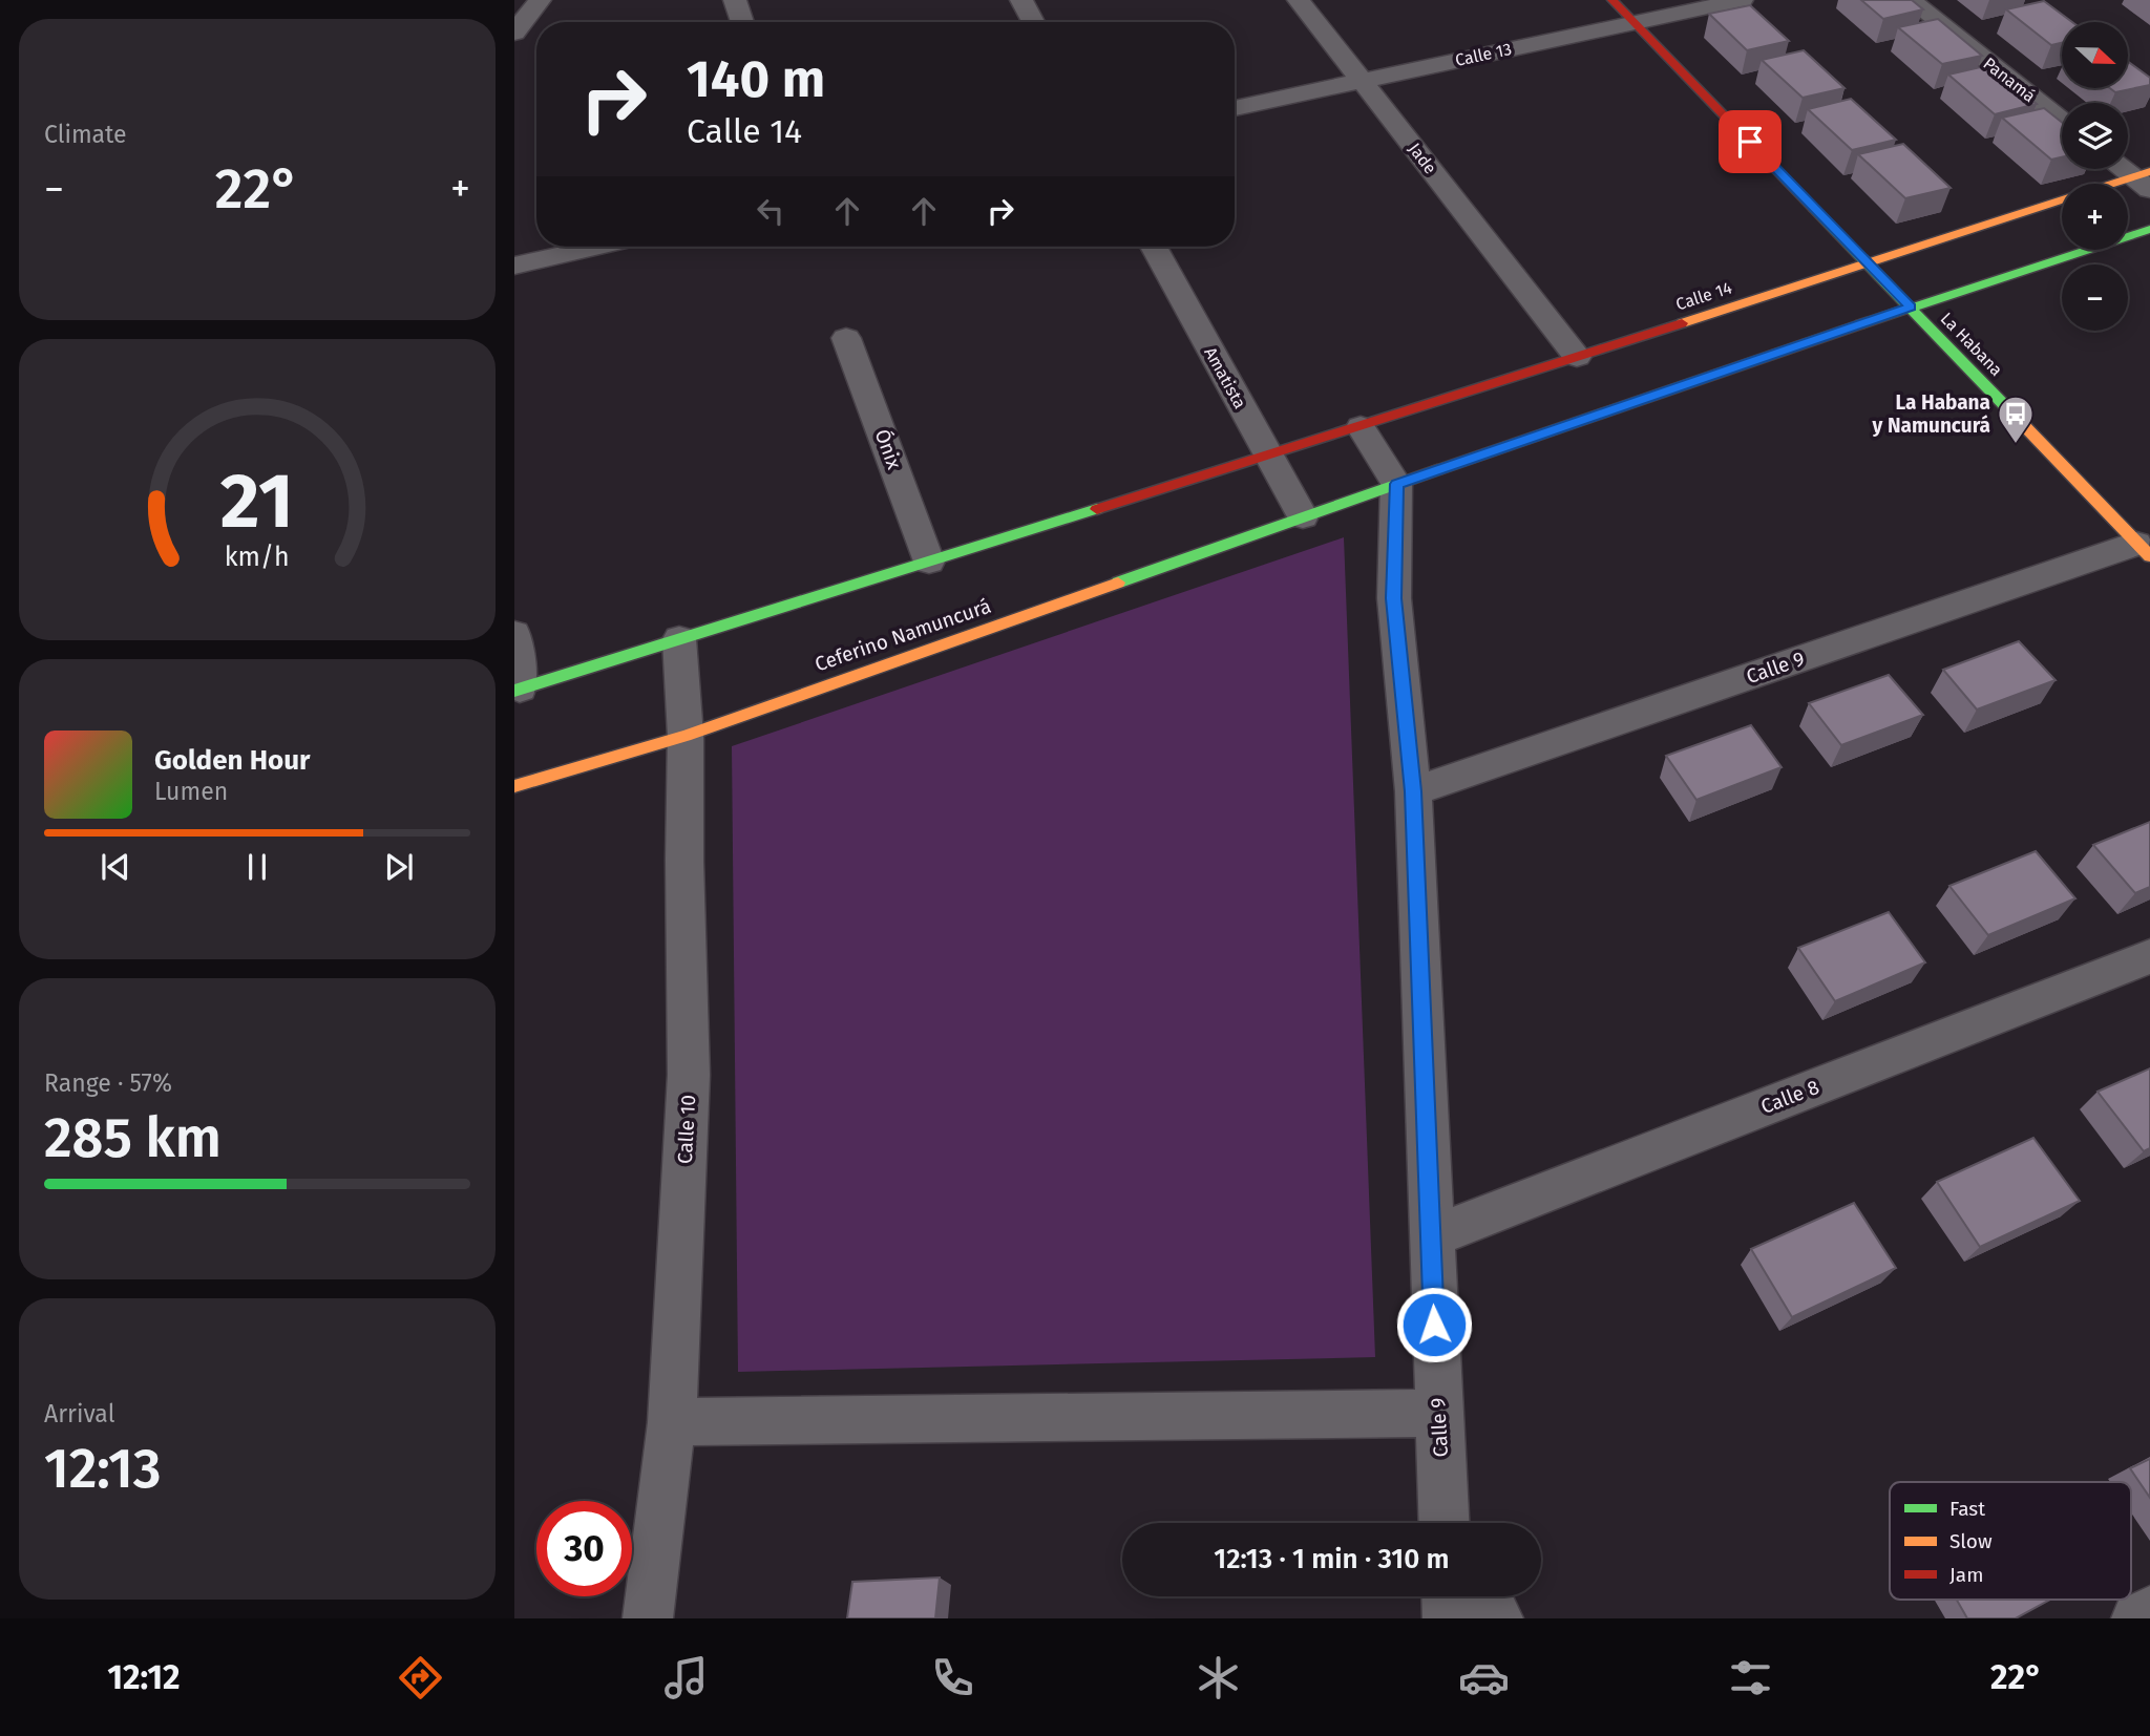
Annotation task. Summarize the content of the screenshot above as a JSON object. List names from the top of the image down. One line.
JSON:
{"streets":{"street":["Calle 13","Panamá","Jade","Calle 14","La Habana","Amatista","Ónix","Ceferino Namuncurá","Calle 9","Calle 8","Calle 10"]},"crossings":[["Calle 13","Jade"],["Calle 13","La Habana"],["Jade","Calle 14"],["Calle 14","La Habana"],["Calle 14","Amatista"],["La Habana","Calle 9"],["Amatista","Ceferino Namuncurá"],["Ceferino Namuncurá","Calle 10"],["Calle 9","Calle 8"]],"places":{"bus stop":["La Habana y Namuncurá"]},"legend":["Fast","Slow","Jam"],"north":"right","page":{"tile":["Climate",["Range · 57%","285 km"],["Arrival","12:13"]],"map_buttons":["+","−"],"turn":["140 m","Calle 14"],"heat":["−","22°","+"],"song":["Golden Hour","Lumen"],"limit":"30","trip":"12:13 · 1 min · 310 m","tabs":["12:12","22°"],"gauge":["21","km/h"]}}
